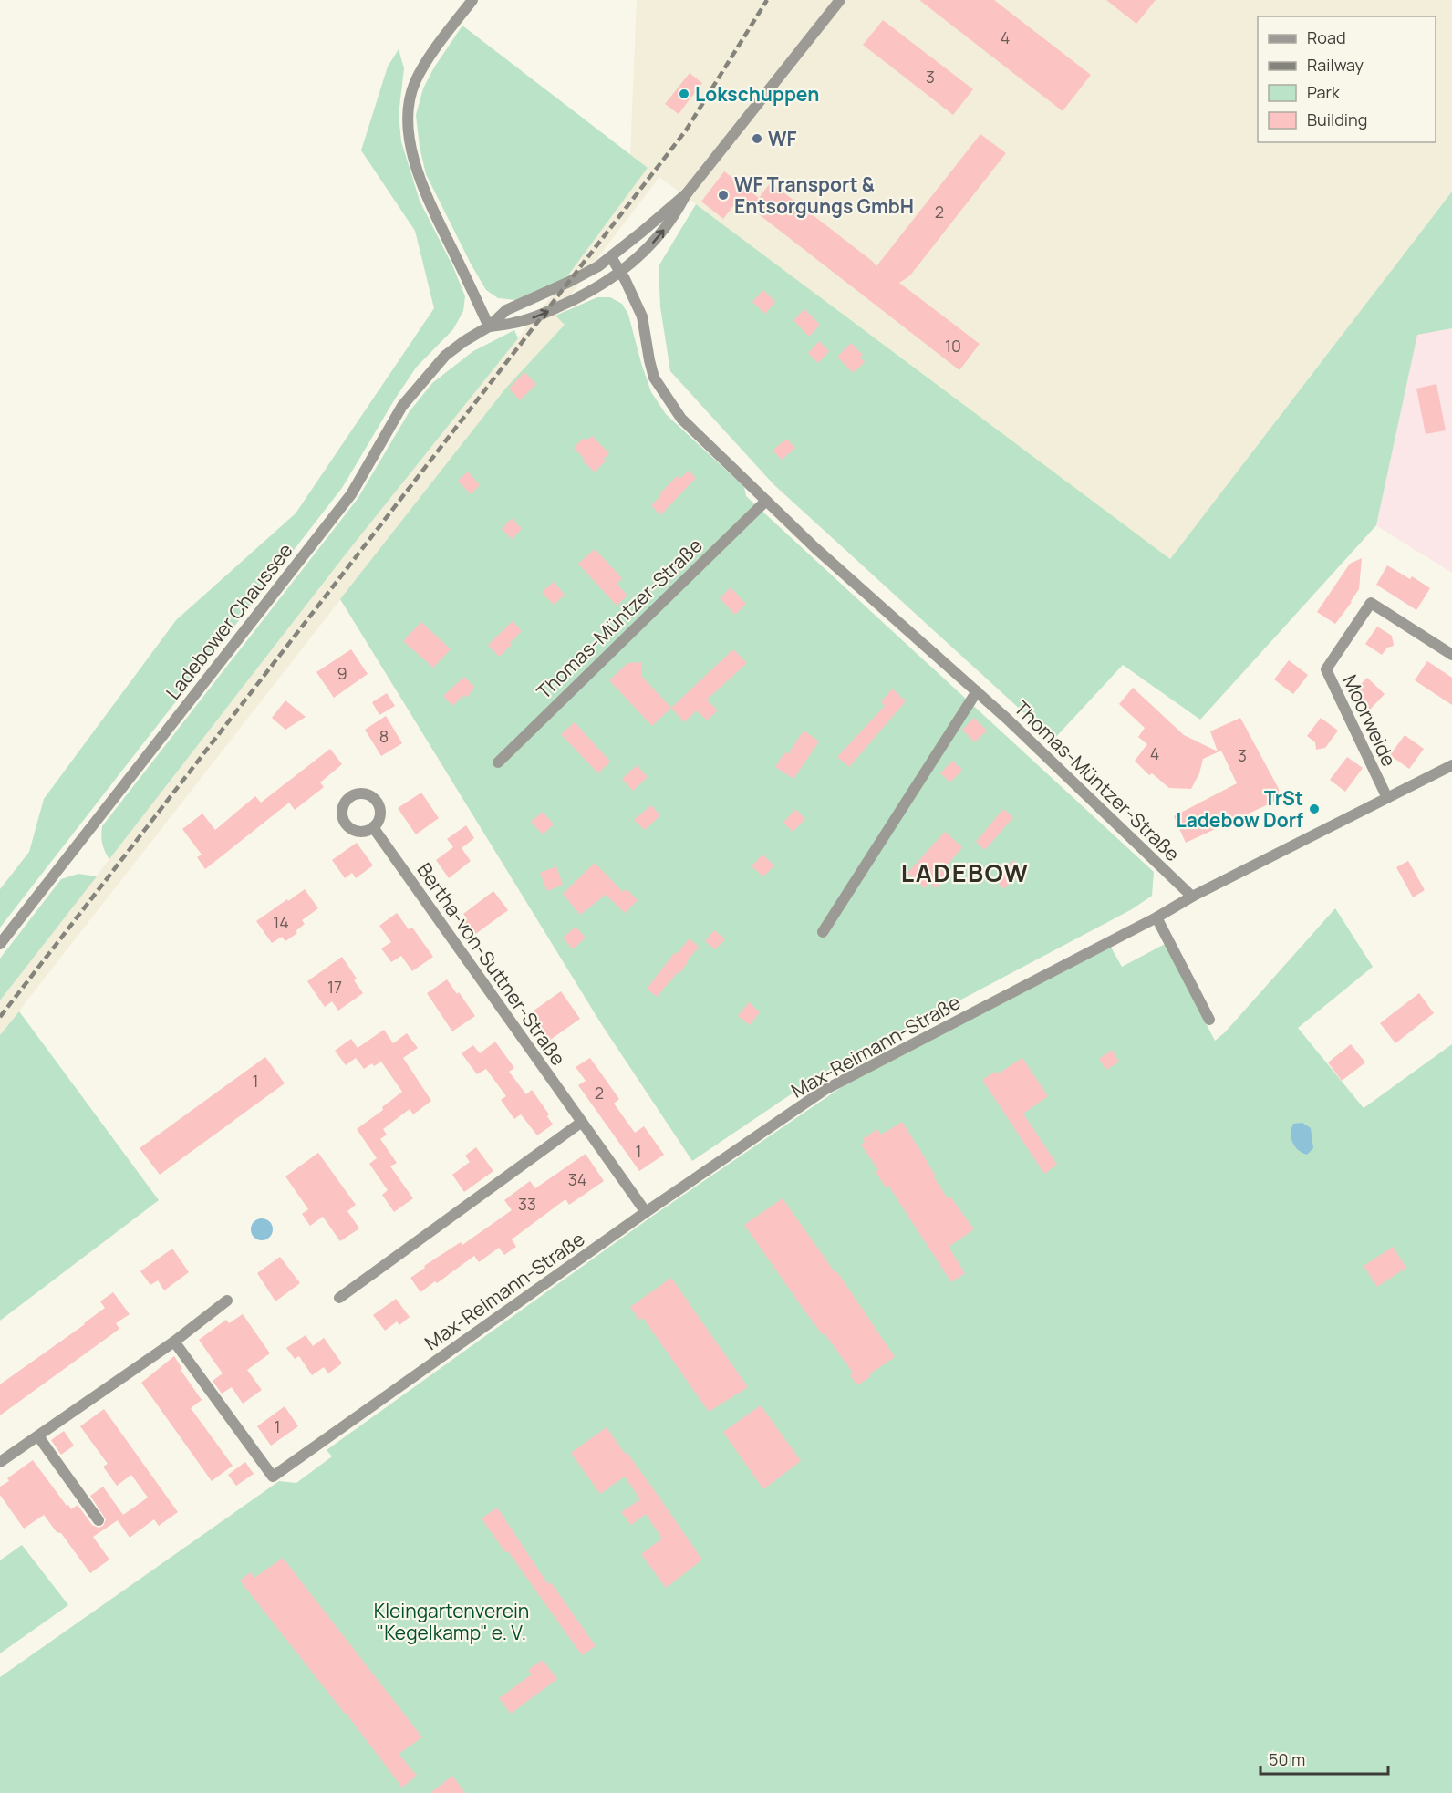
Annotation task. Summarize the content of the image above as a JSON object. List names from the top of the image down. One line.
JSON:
{"streets":{"street":["Thomas-Müntzer-Straße","Ladebower Chaussee","Moorweide","Bertha-von-Suttner-Straße","Max-Reimann-Straße"]},"crossings":[["Thomas-Müntzer-Straße","Ladebower Chaussee"],["Thomas-Müntzer-Straße","Max-Reimann-Straße"],["Moorweide","Max-Reimann-Straße"],["Bertha-von-Suttner-Straße","Max-Reimann-Straße"]],"districts":["LADEBOW"],"parks":["Kleingartenverein \"Kegelkamp\" e. V."],"places":["Lokschuppen","WF","WF Transport & Entsorgungs GmbH","TrSt Ladebow Dorf"],"house_numbers":["4","3","2","10","9","8","4","3","14","17","1","2","1","34","33","1"],"legend":["Road","Railway","Park","Building"],"scale_bar":"50 m"}
